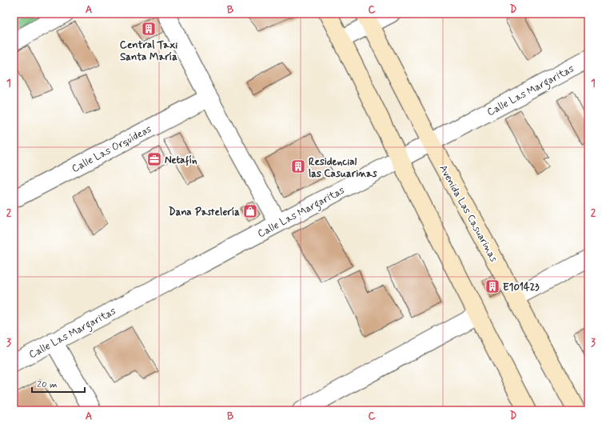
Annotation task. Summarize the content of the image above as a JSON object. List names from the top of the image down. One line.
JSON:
{"streets":{"street":["Calle Las Margaritas","Calle Las Orquídeas","Avenida Las Casuarinas"]},"crossings":[["Calle Las Margaritas","Avenida Las Casuarinas"]],"places":{"building":["Central Taxi Santa María","Residencial las Casuarinas","E101423"],"office":["Netafín"],"shop":["Dana Pastelería"]},"scale_bar":"20 m","grid":{"columns":["A","B","C","D"],"rows":["1","2","3"]}}
